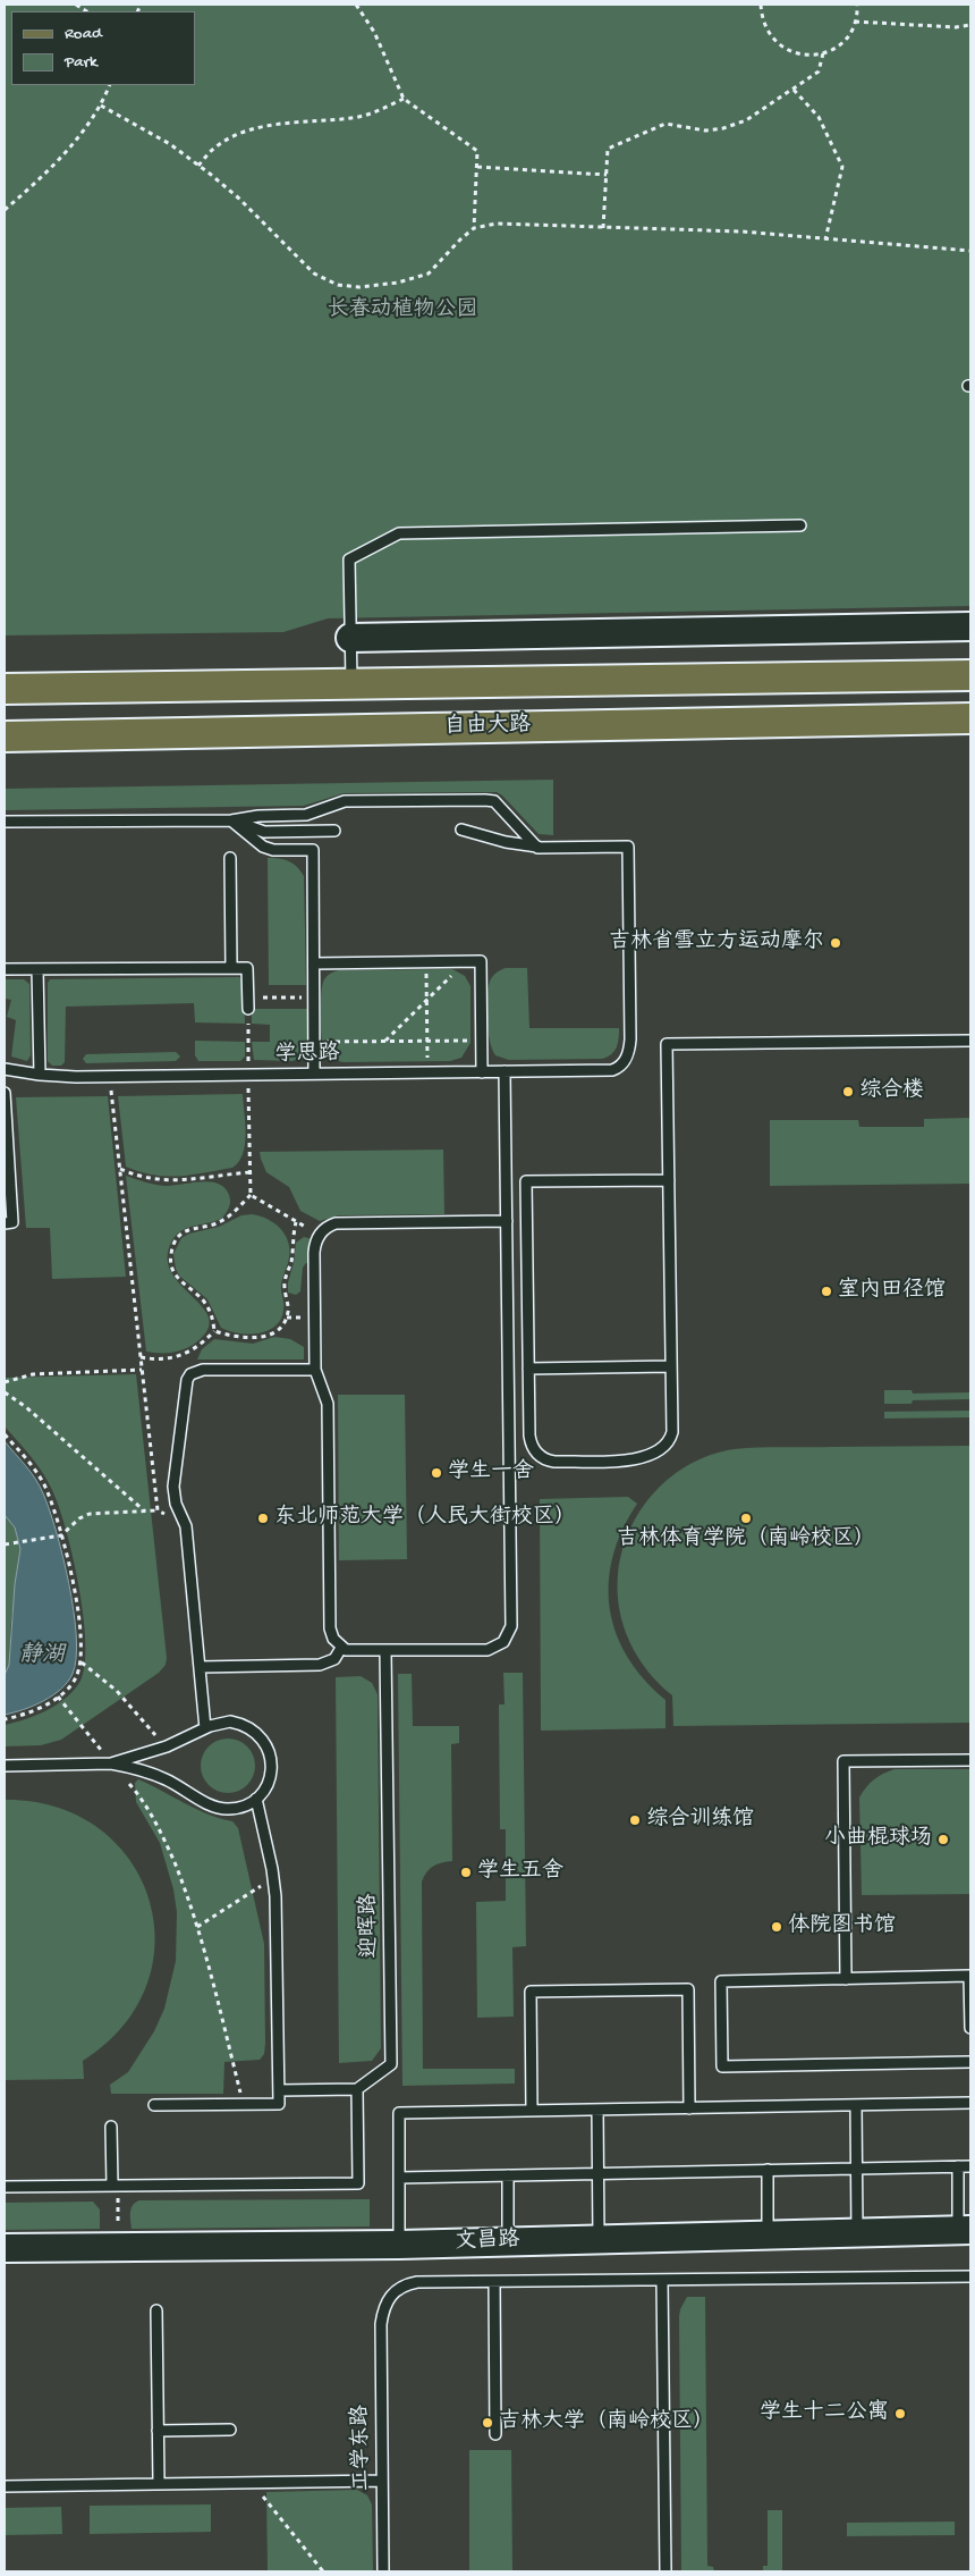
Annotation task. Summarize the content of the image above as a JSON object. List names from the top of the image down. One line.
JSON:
{"streets":{"main road":["自由大路"],"street":["文昌路"],"lane":["学思路","迎晖路","工学东路"]},"water":["静湖"],"parks":["长春动植物公园"],"places":["吉林省雪立方运动摩尔","综合楼","室内田径馆","学生一舍","东北师范大学（人民大街校区）","吉林体育学院（南岭校区）","综合训练馆","小曲棍球场","学生五舍","体院图书馆","学生十二公寓","吉林大学（南岭校区）"],"legend":["Road","Park"]}
